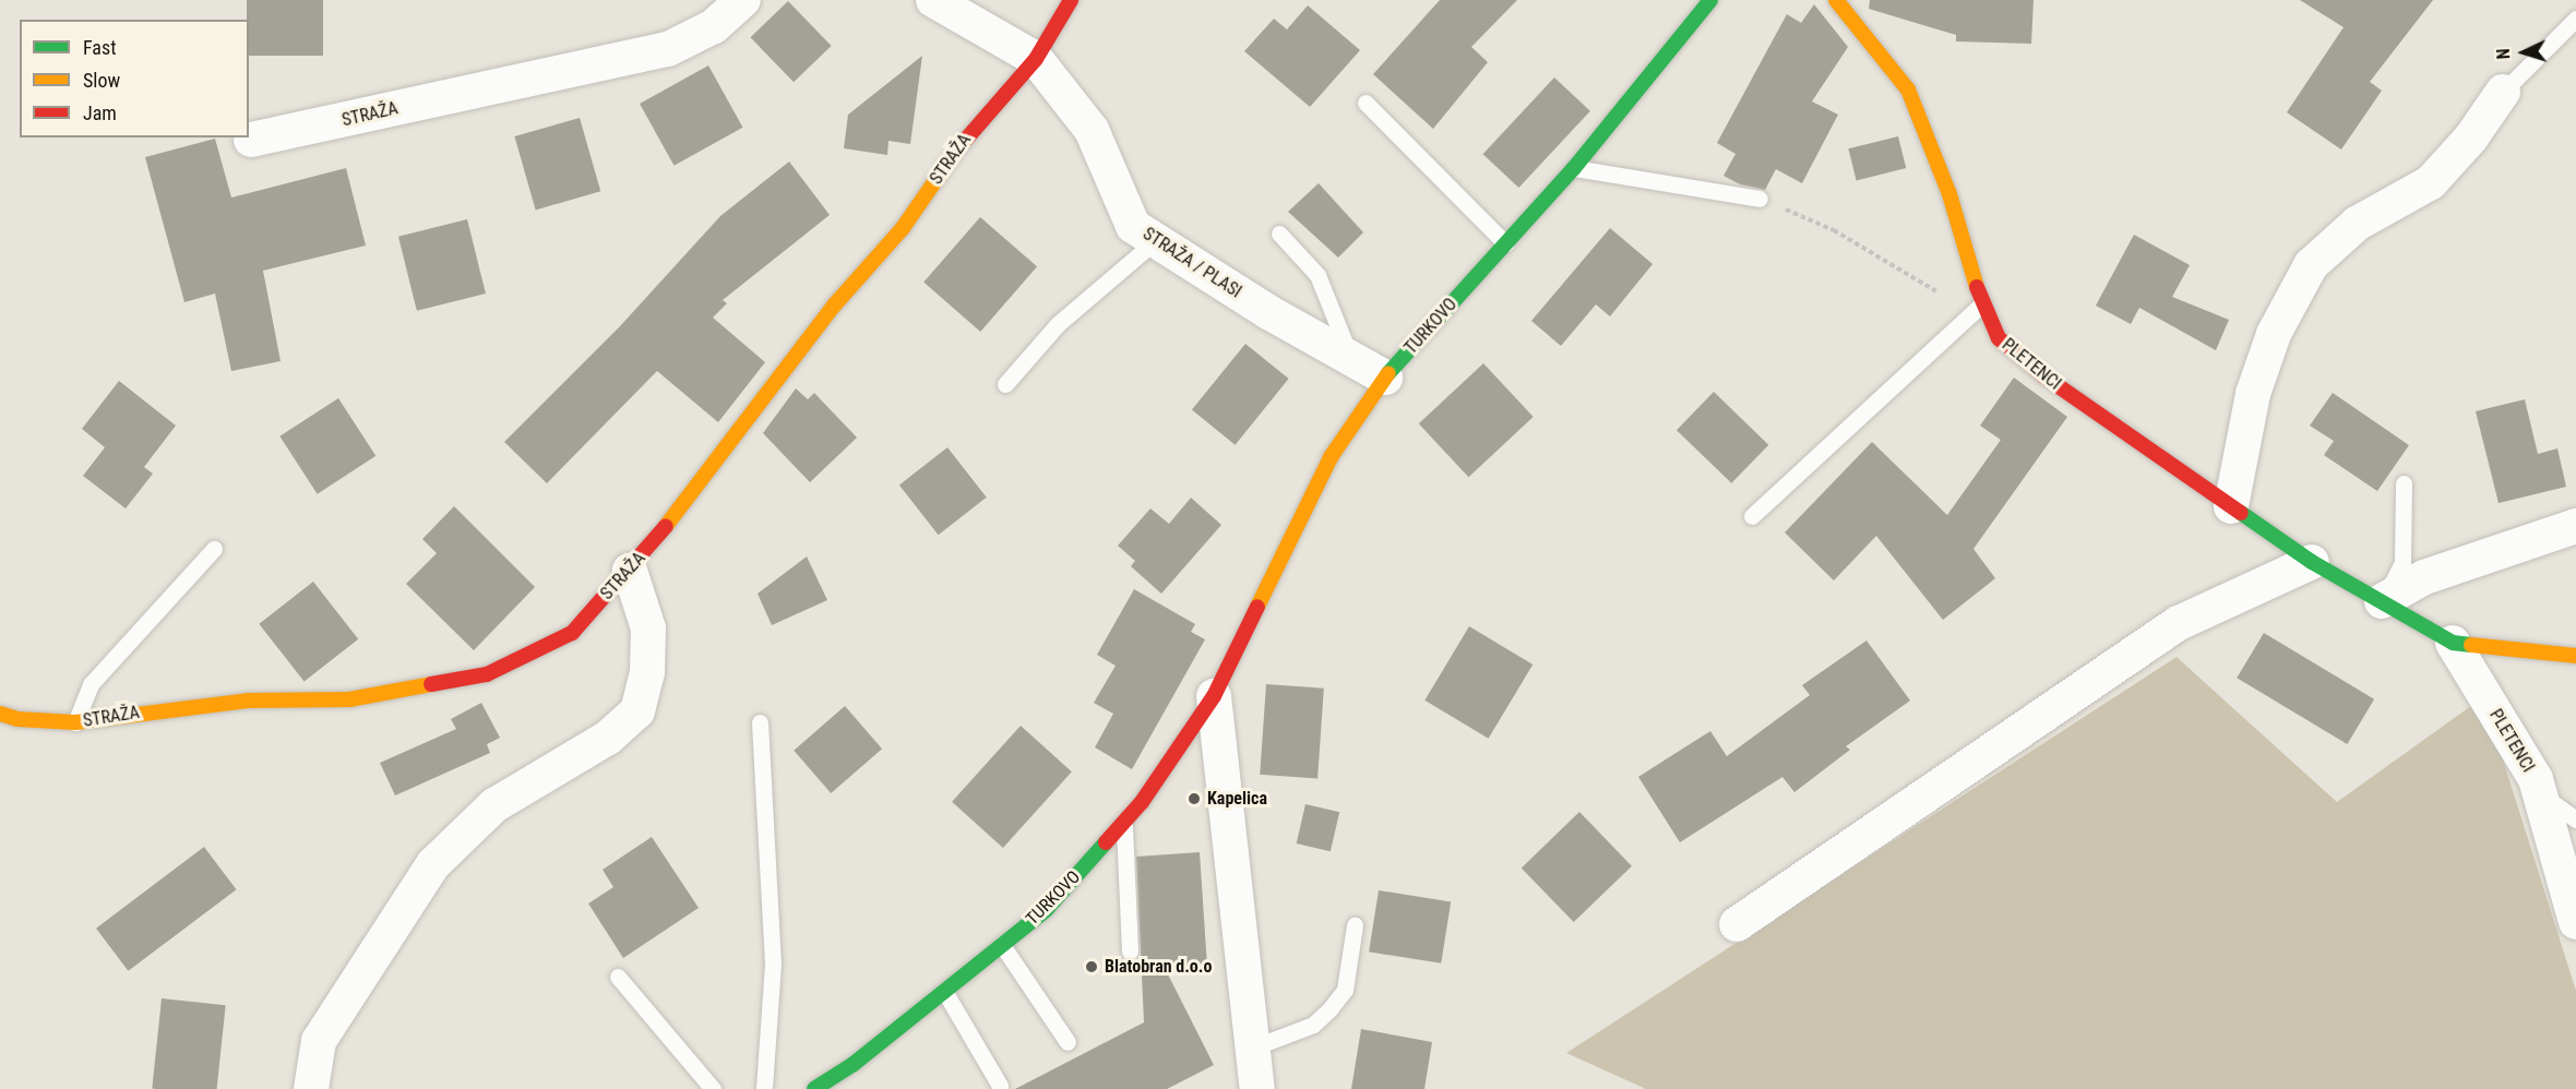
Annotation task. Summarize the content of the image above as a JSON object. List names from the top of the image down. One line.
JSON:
{"streets":{"street":["STRAŽA","STRAŽA / PLASI","TURKOVO","PLETENCI"]},"crossings":[["STRAŽA","STRAŽA / PLASI"],["STRAŽA / PLASI","TURKOVO"]],"places":["Kapelica","Blatobran d.o.o"],"legend":["Fast","Slow","Jam"],"north":"left"}
